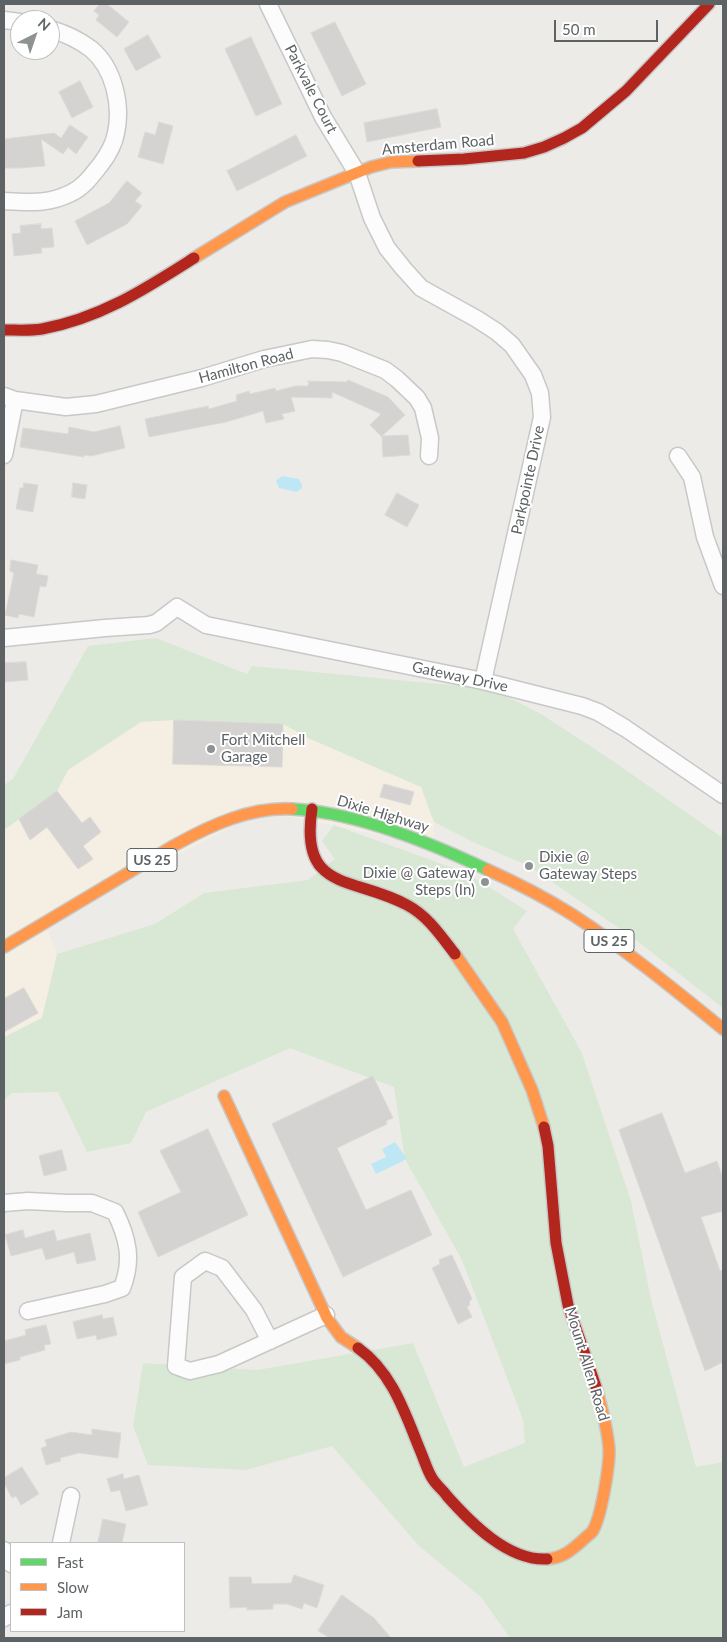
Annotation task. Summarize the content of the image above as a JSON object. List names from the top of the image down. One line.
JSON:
{"streets":{"street":["Parkvale Court","Amsterdam Road","Hamilton Road","Parkpointe Drive","Gateway Drive","Dixie Highway","US 25","Mount Allen Road"]},"crossings":[["Parkvale Court","Amsterdam Road"],["Parkvale Court","Parkpointe Drive"],["Amsterdam Road","Parkpointe Drive"],["Parkpointe Drive","Gateway Drive"],["Dixie Highway","Mount Allen Road"]],"places":["Fort Mitchell Garage","Dixie @ Gateway Steps","Dixie @ Gateway Steps (In)"],"legend":["Fast","Slow","Jam"],"scale_bar":"50 m","north":"top right"}
